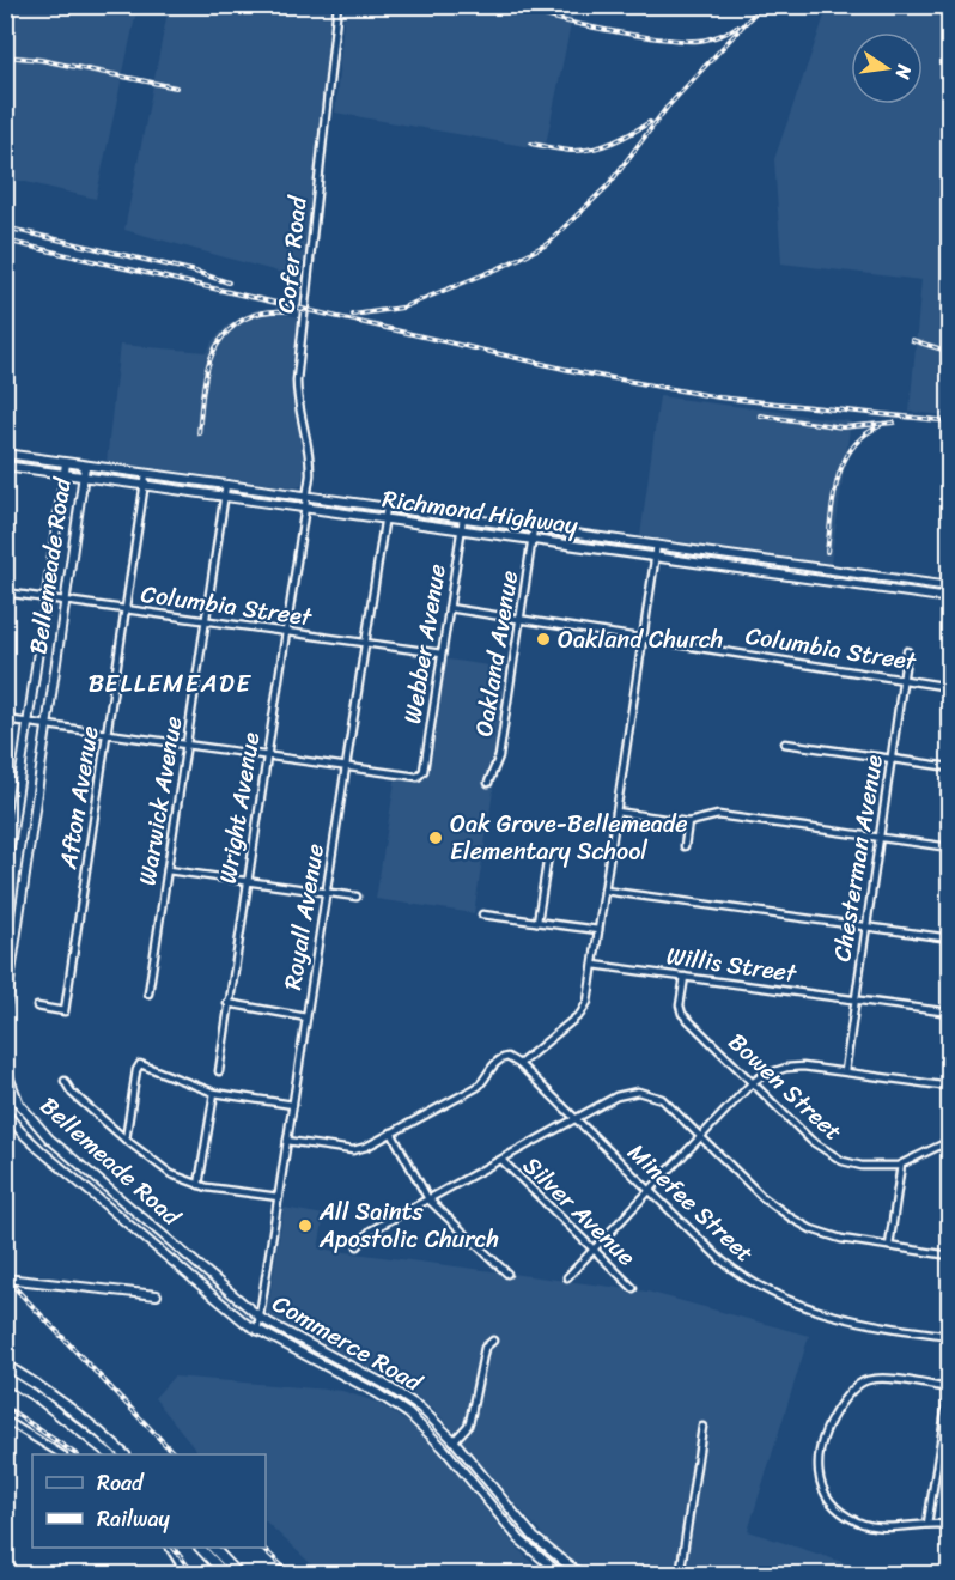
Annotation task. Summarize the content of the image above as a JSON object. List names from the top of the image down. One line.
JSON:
{"streets":{"main road":["Richmond Highway","Bellemeade Road","Commerce Road"],"street":["Cofer Road","Columbia Street","Webber Avenue","Oakland Avenue","Afton Avenue","Warwick Avenue","Wright Avenue","Chesterman Avenue","Royall Avenue","Willis Street","Bowen Street","Minefee Street","Silver Avenue"]},"crossings":[["Cofer Road","Richmond Highway"],["Cofer Road","Wright Avenue"],["Richmond Highway","Bellemeade Road"],["Richmond Highway","Webber Avenue"],["Richmond Highway","Oakland Avenue"],["Richmond Highway","Afton Avenue"],["Richmond Highway","Warwick Avenue"],["Richmond Highway","Wright Avenue"],["Richmond Highway","Royall Avenue"],["Bellemeade Road","Columbia Street"],["Bellemeade Road","Commerce Road"],["Columbia Street","Webber Avenue"],["Columbia Street","Oakland Avenue"],["Columbia Street","Afton Avenue"],["Columbia Street","Warwick Avenue"],["Columbia Street","Wright Avenue"],["Columbia Street","Chesterman Avenue"],["Columbia Street","Royall Avenue"],["Webber Avenue","Royall Avenue"],["Chesterman Avenue","Willis Street"],["Royall Avenue","Commerce Road"],["Willis Street","Bowen Street"]],"districts":["BELLEMEADE"],"places":["Oakland Church","Oak Grove-Bellemeade Elementary School","All Saints Apostolic Church"],"legend":["Road","Railway"],"north":"right"}
